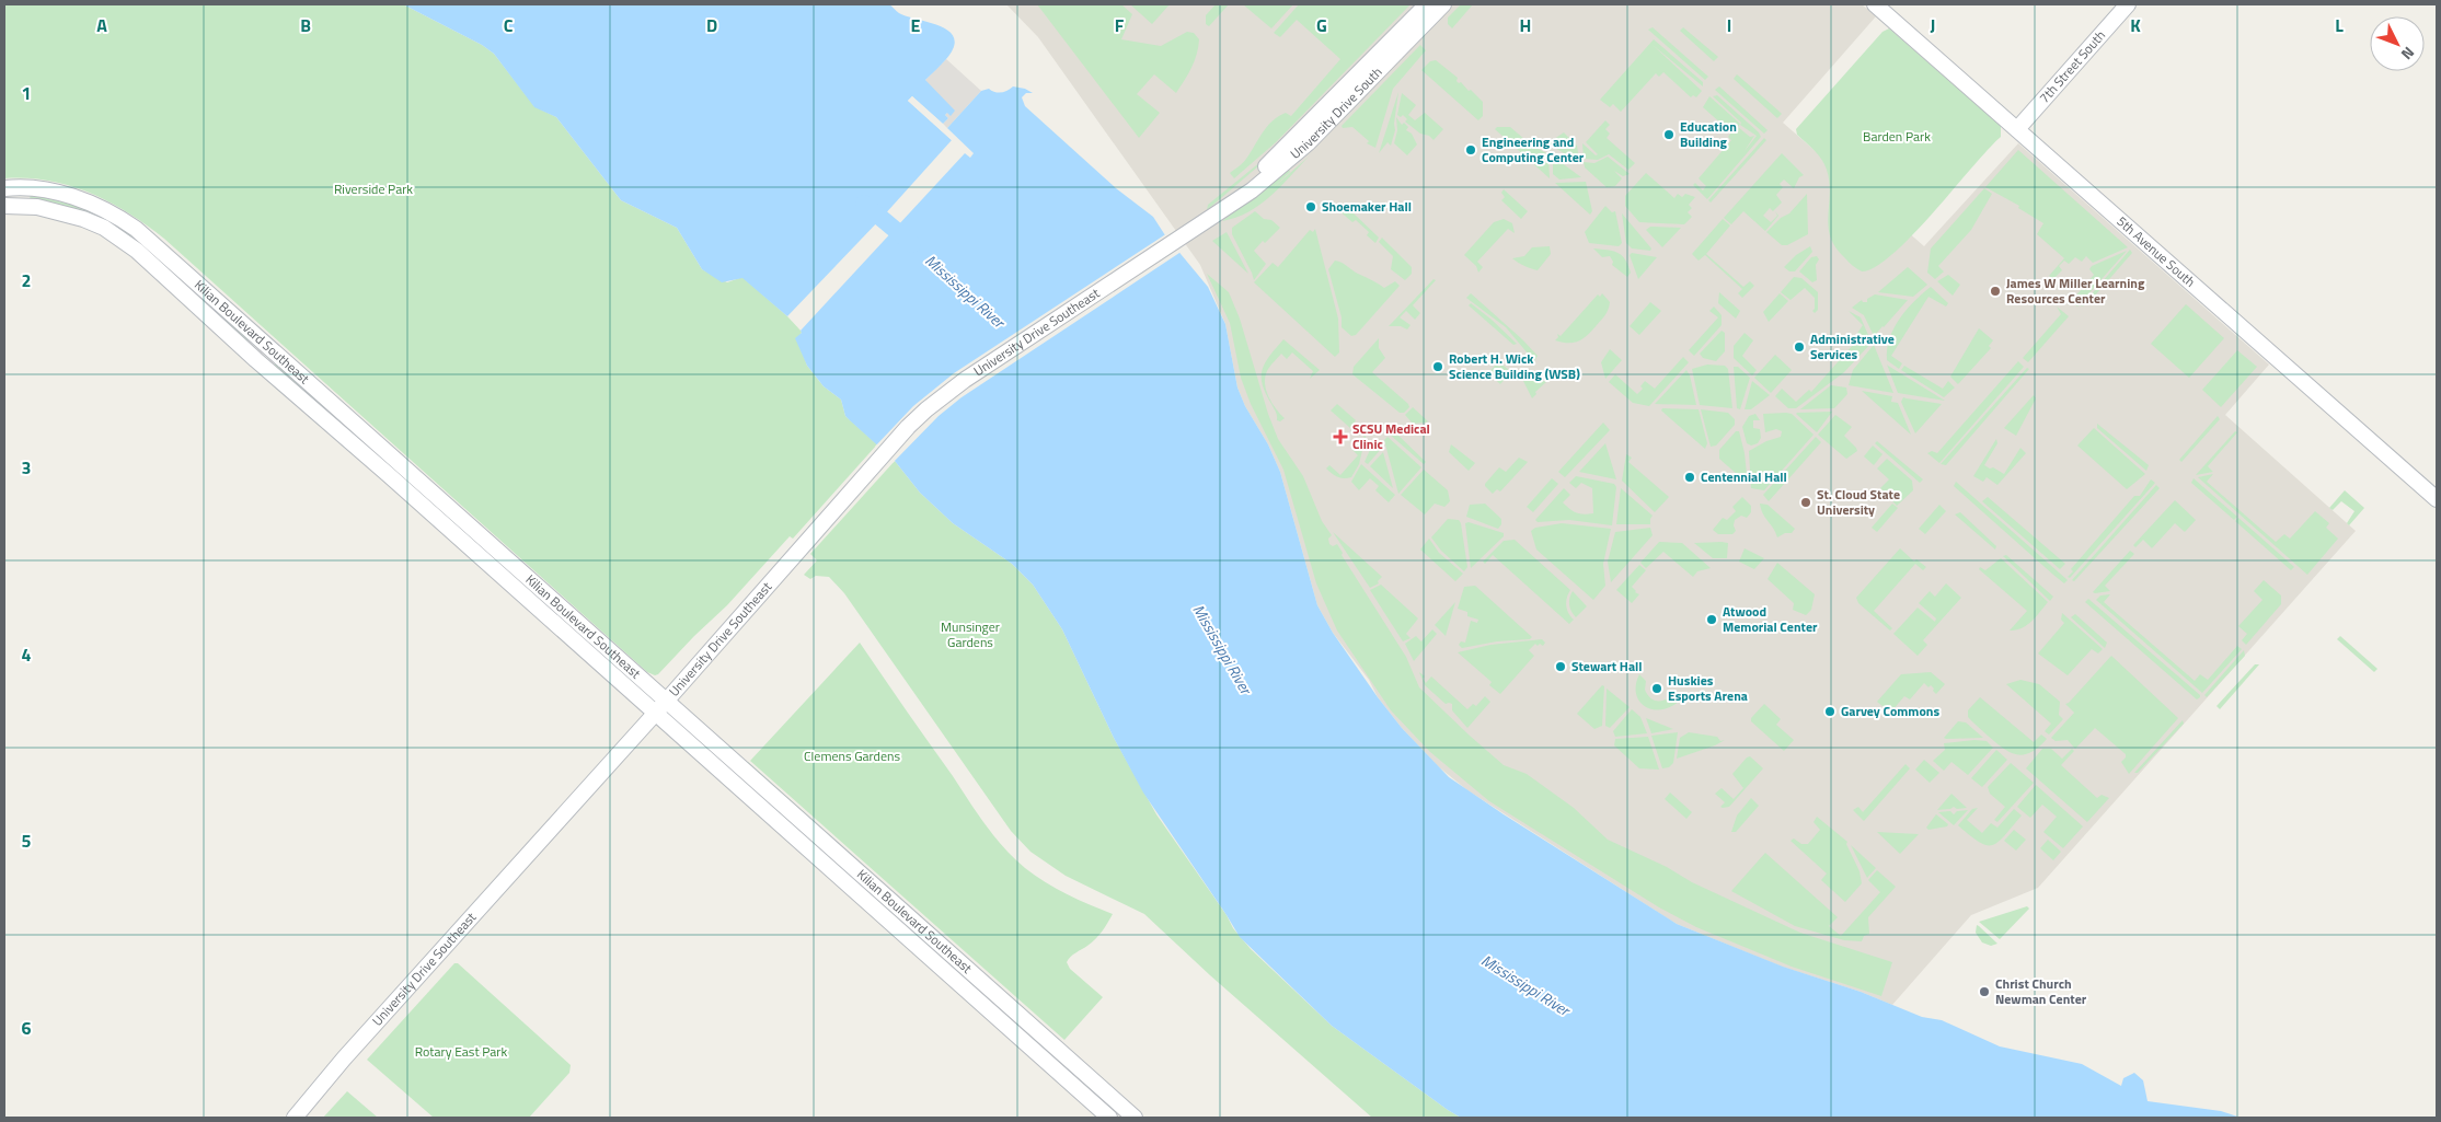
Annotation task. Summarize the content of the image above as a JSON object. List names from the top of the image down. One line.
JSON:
{"streets":{"street":["7th Street South","University Drive South","5th Avenue South","Kilian Boulevard Southeast","University Drive Southeast"]},"crossings":[["7th Street South","5th Avenue South"],["University Drive South","University Drive Southeast"],["Kilian Boulevard Southeast","University Drive Southeast"]],"water":["Mississippi River"],"parks":["Barden Park","Riverside Park","Munsinger Gardens","Clemens Gardens","Rotary East Park"],"places":{"other":["Education Building","Engineering and Computing Center","Shoemaker Hall","James W Miller Learning Resources Center","Administrative Services","Robert H. Wick Science Building (WSB)","Centennial Hall","St. Cloud State University","Atwood Memorial Center","Stewart Hall","Huskies Esports Arena","Garvey Commons","Christ Church Newman Center"],"health":["SCSU Medical Clinic"]},"north":"bottom right","grid":{"columns":["A","B","C","D","E","F","G","H","I","J","K","L"],"rows":["1","2","3","4","5","6"]}}
